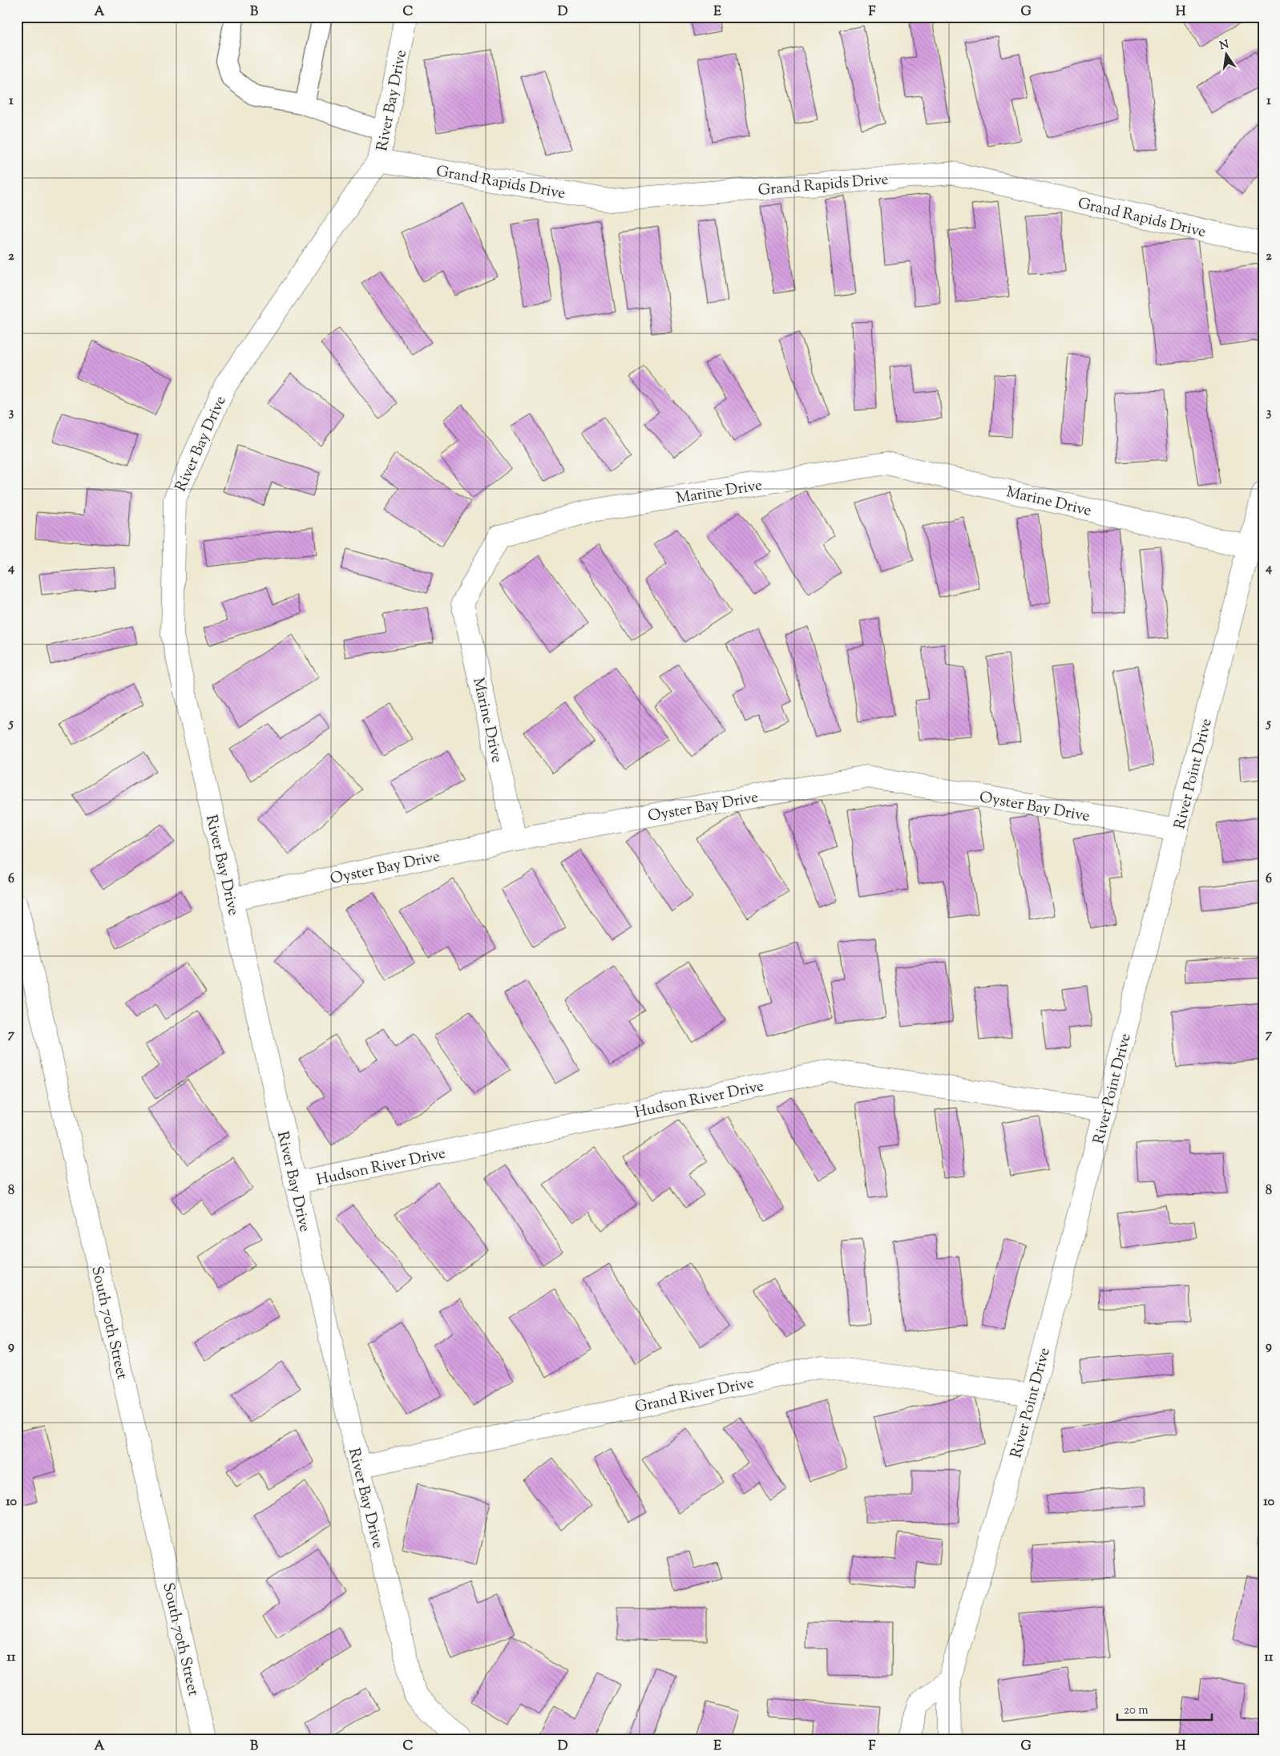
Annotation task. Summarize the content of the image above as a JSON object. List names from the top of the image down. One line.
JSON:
{"streets":{"street":["River Bay Drive","Grand Rapids Drive","Marine Drive","River Point Drive","Oyster Bay Drive","Hudson River Drive","South 70th Street","Grand River Drive"]},"crossings":[["River Bay Drive","Grand Rapids Drive"],["River Bay Drive","Oyster Bay Drive"],["River Bay Drive","Hudson River Drive"],["River Bay Drive","Grand River Drive"],["Marine Drive","River Point Drive"],["Marine Drive","Oyster Bay Drive"],["River Point Drive","Oyster Bay Drive"],["River Point Drive","Hudson River Drive"],["River Point Drive","Grand River Drive"]],"scale_bar":"20 m","north":"top","grid":{"columns":["A","B","C","D","E","F","G","H"],"rows":["1","2","3","4","5","6","7","8","9","10","11"]}}
